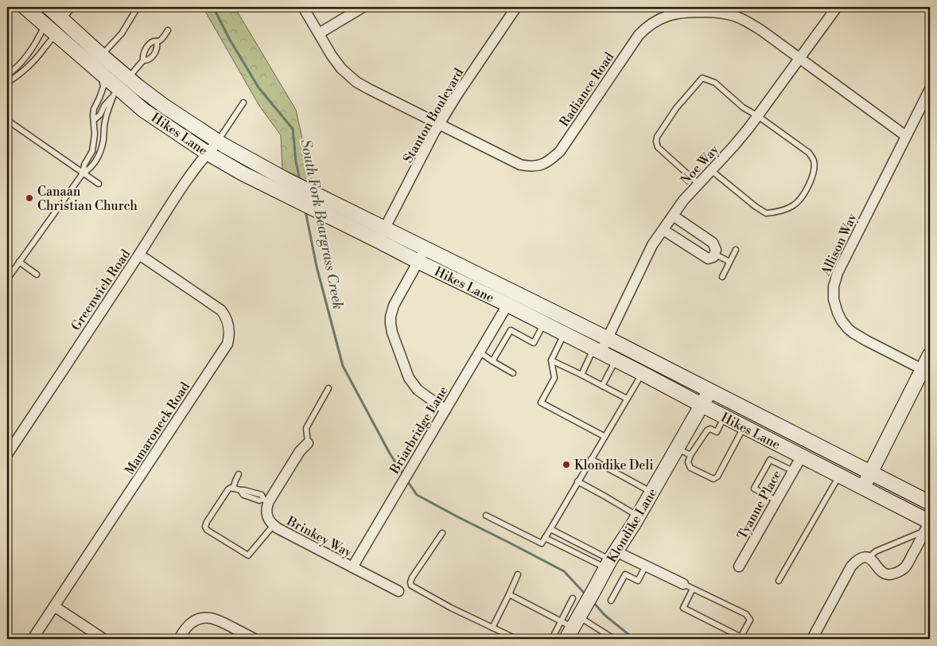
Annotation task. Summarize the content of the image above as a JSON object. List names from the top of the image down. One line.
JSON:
{"streets":{"main road":["Hikes Lane","Klondike Lane"],"street":["Radiance Road","Stanton Boulevard","Noe Way","Allison Way","Greenwich Road","Mamaroneck Road","Briarbridge Lane","Tyanne Place","Brinkey Way"]},"crossings":[["Radiance Road","Stanton Boulevard"],["Radiance Road","Noe Way"],["Radiance Road","Allison Way"],["Stanton Boulevard","Hikes Lane"],["Hikes Lane","Noe Way"],["Hikes Lane","Greenwich Road"],["Hikes Lane","Briarbridge Lane"],["Hikes Lane","Tyanne Place"],["Hikes Lane","Klondike Lane"],["Greenwich Road","Mamaroneck Road"],["Briarbridge Lane","Brinkey Way"]],"water":["South Fork Beargrass Creek"],"places":["Canaan Christian Church","Klondike Deli"]}
